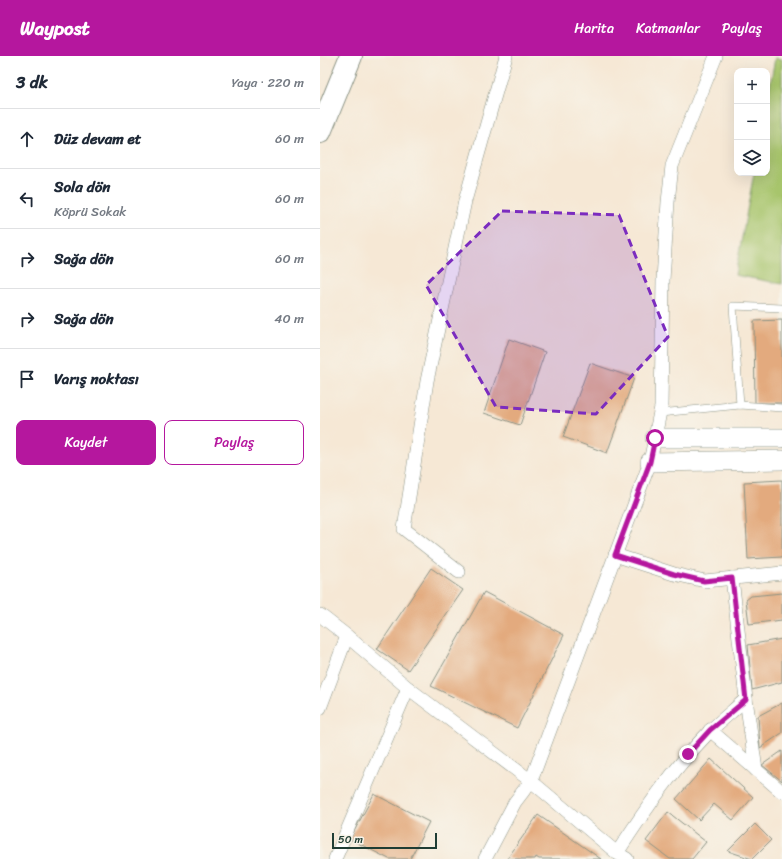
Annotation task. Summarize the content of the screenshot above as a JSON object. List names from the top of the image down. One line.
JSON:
{"scale_bar":"50 m","page":{"header":"Waypost","nav":["Harita","Katmanlar","Paylaş"],"heading":["3 dk","Yaya · 220 m"],"map_buttons":["+","−"],"list":[["Düz devam et","60 m"],["Sola dön","Köprü Sokak","60 m"],["Sağa dön","60 m"],["Sağa dön","40 m"],"Varış noktası"],"buttons":["Kaydet","Paylaş"],"scale":"50 m"}}
